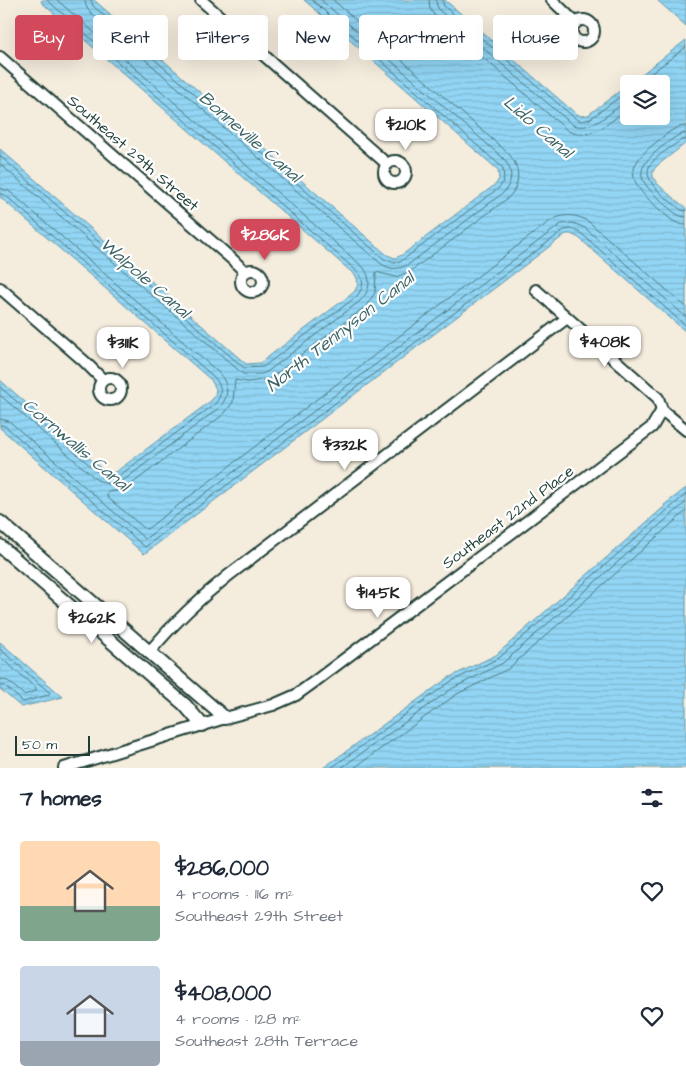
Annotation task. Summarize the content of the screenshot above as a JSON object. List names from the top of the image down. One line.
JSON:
{"streets":{"street":["Southeast 29th Street","Southeast 22nd Place"]},"water":["Lido Canal","Bonneville Canal","Walpole Canal","North Tennyson Canal","Cornwallis Canal"],"scale_bar":"50 m","page":{"chip":["Buy","Rent","Filters","New","Apartment","House"],"price":["$210K","$286K","$408K","$311K","$332K","$145K","$262K"],"scale":"50 m","heading":"7 homes","list":[{"name":"$286,000","note":"4 rooms · 116 m² · Southeast 29th Street"},{"name":"$408,000","note":"4 rooms · 128 m² · Southeast 28th Terrace"}]}}
